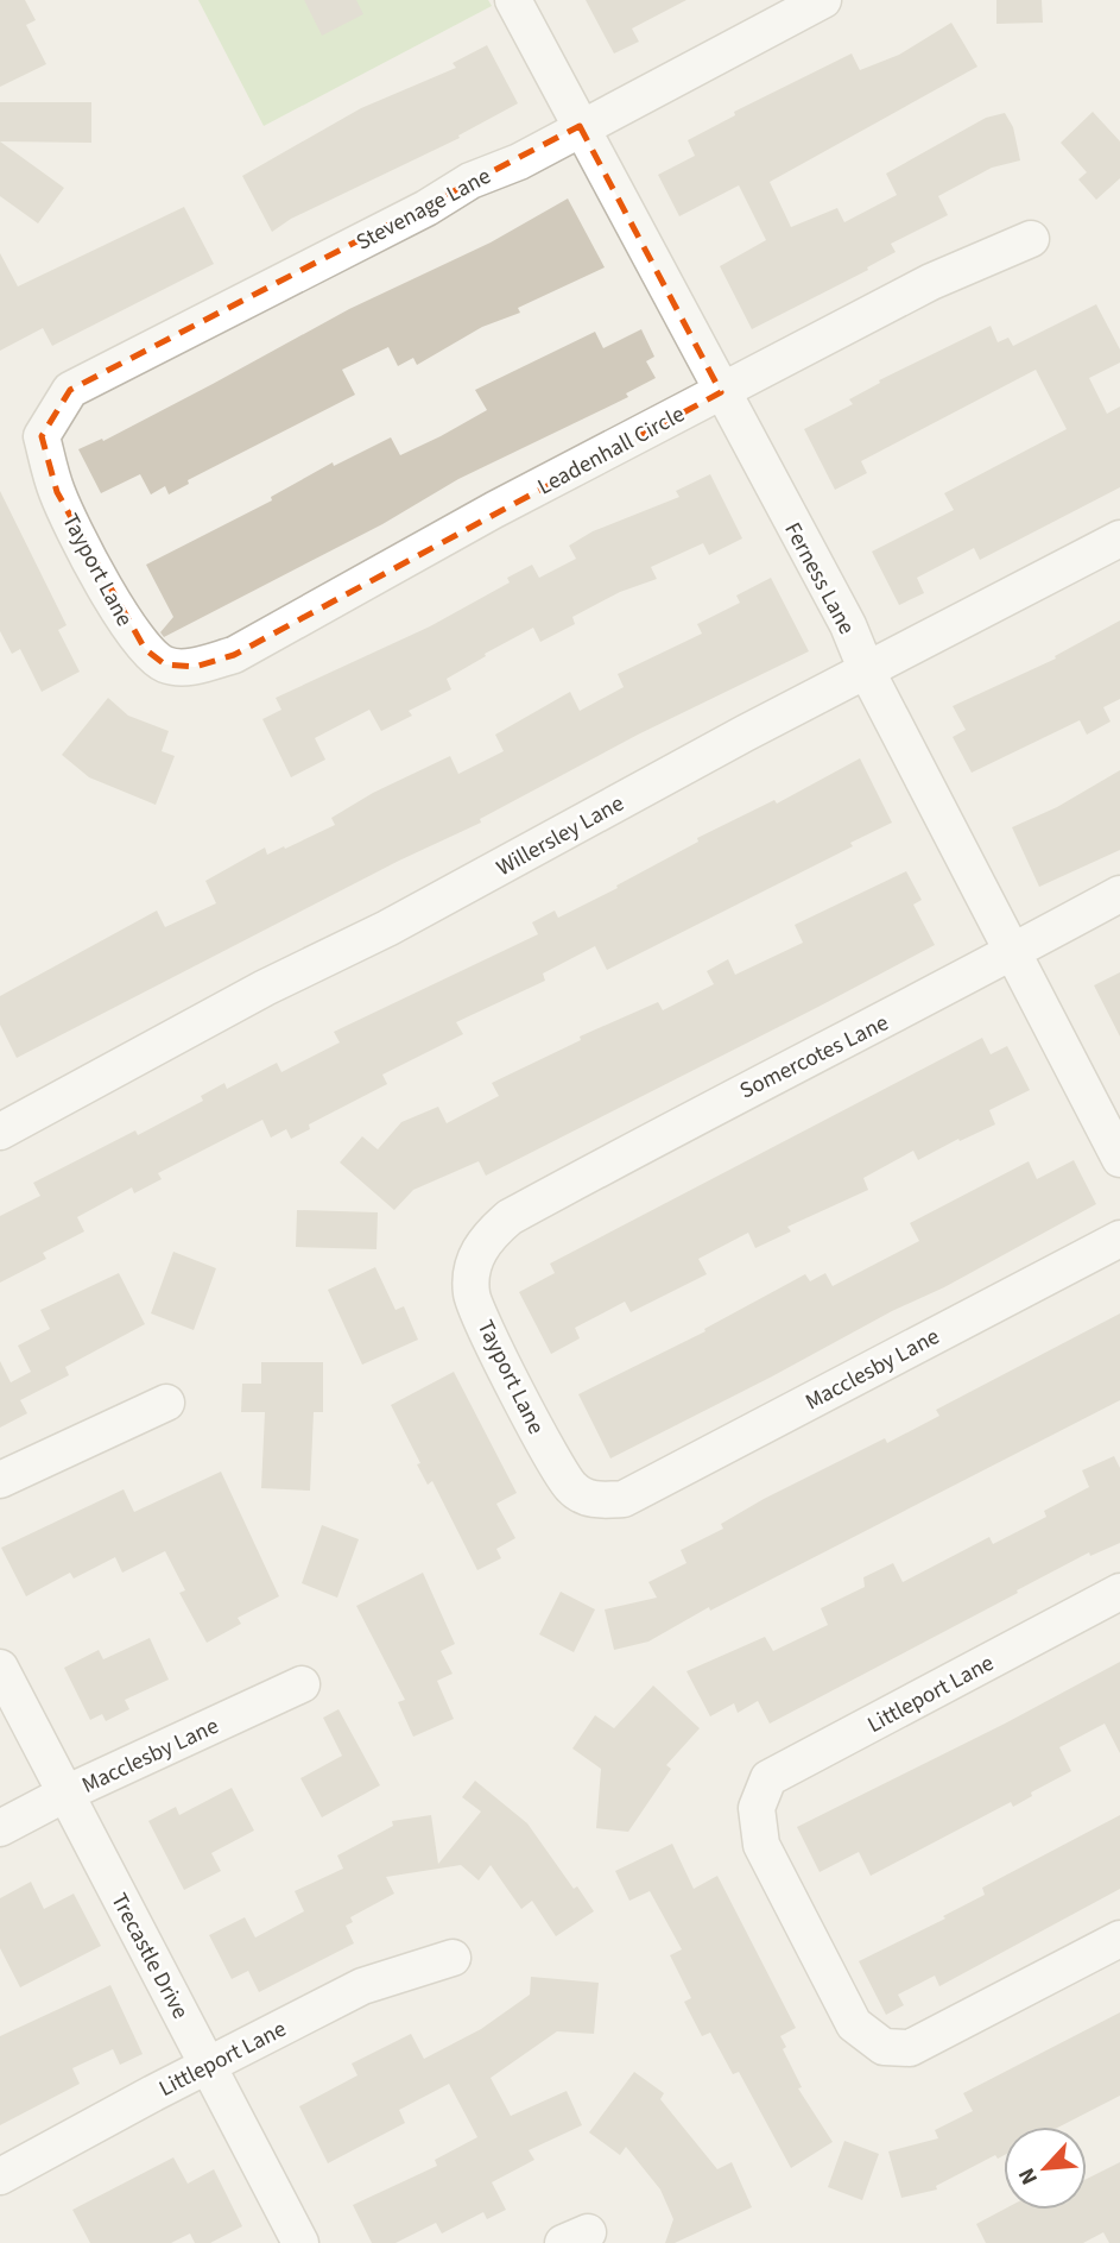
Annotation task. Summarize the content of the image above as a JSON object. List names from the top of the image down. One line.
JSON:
{"streets":{"street":["Stevenage Lane","Leadenhall Circle","Tayport Lane","Ferness Lane","Willersley Lane","Somercotes Lane","Macclesby Lane","Littleport Lane","Trecastle Drive"]},"crossings":[["Stevenage Lane","Tayport Lane"],["Stevenage Lane","Ferness Lane"],["Leadenhall Circle","Tayport Lane"],["Leadenhall Circle","Ferness Lane"],["Tayport Lane","Somercotes Lane"],["Tayport Lane","Macclesby Lane"],["Ferness Lane","Willersley Lane"],["Ferness Lane","Somercotes Lane"],["Macclesby Lane","Trecastle Drive"],["Littleport Lane","Trecastle Drive"]],"north":"bottom left"}
